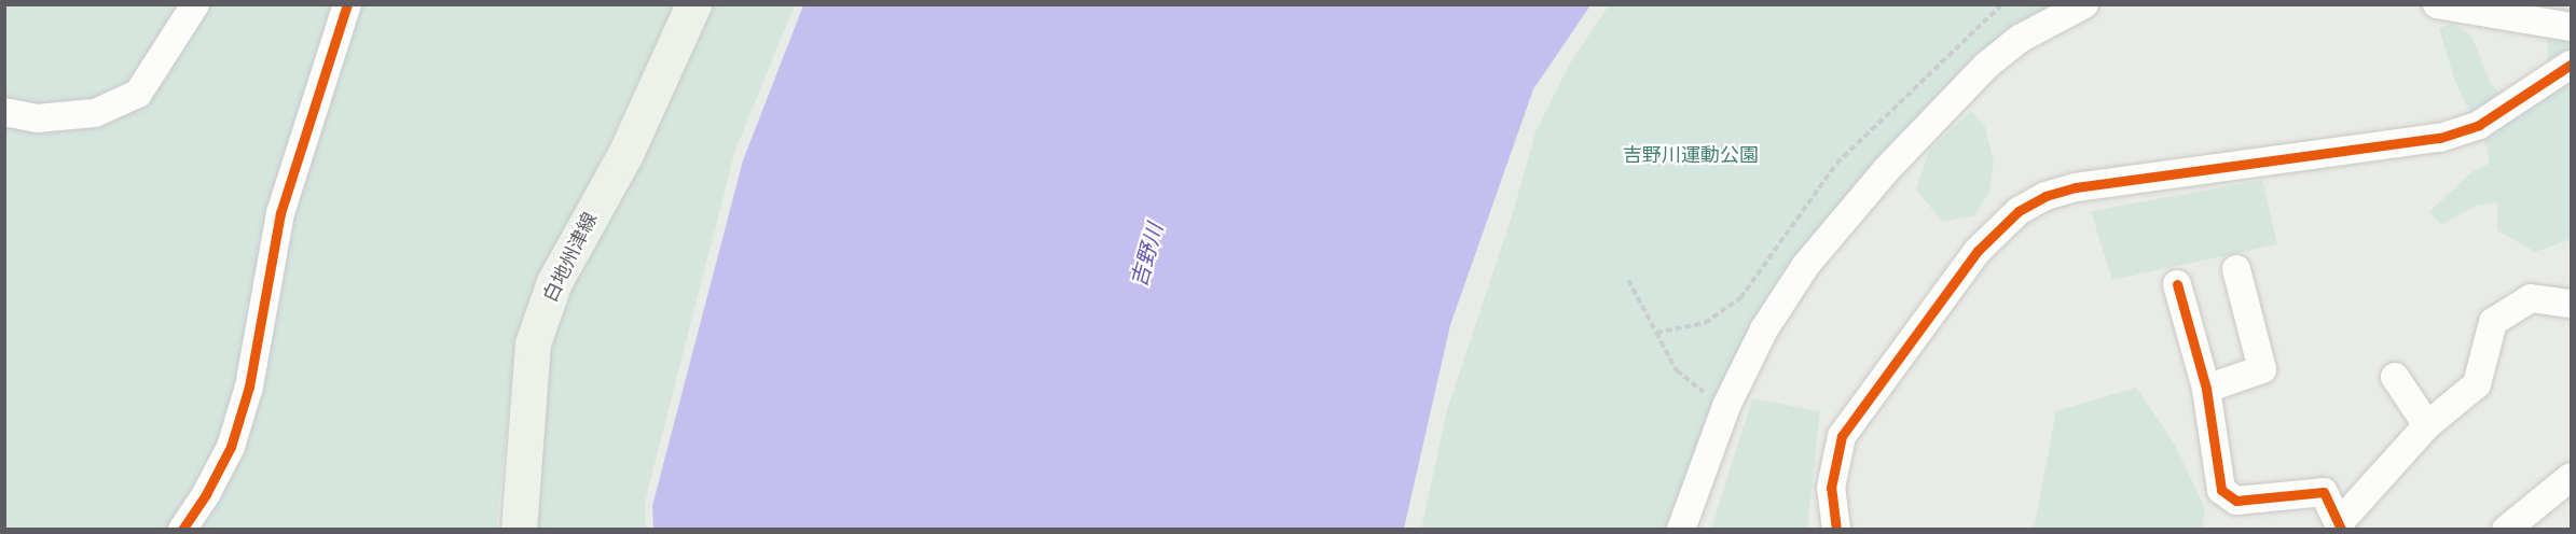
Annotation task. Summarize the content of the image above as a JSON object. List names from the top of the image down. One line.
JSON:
{"streets":{"main road":["白地州津線"]},"water":["吉野川"],"parks":["吉野川運動公園"]}
